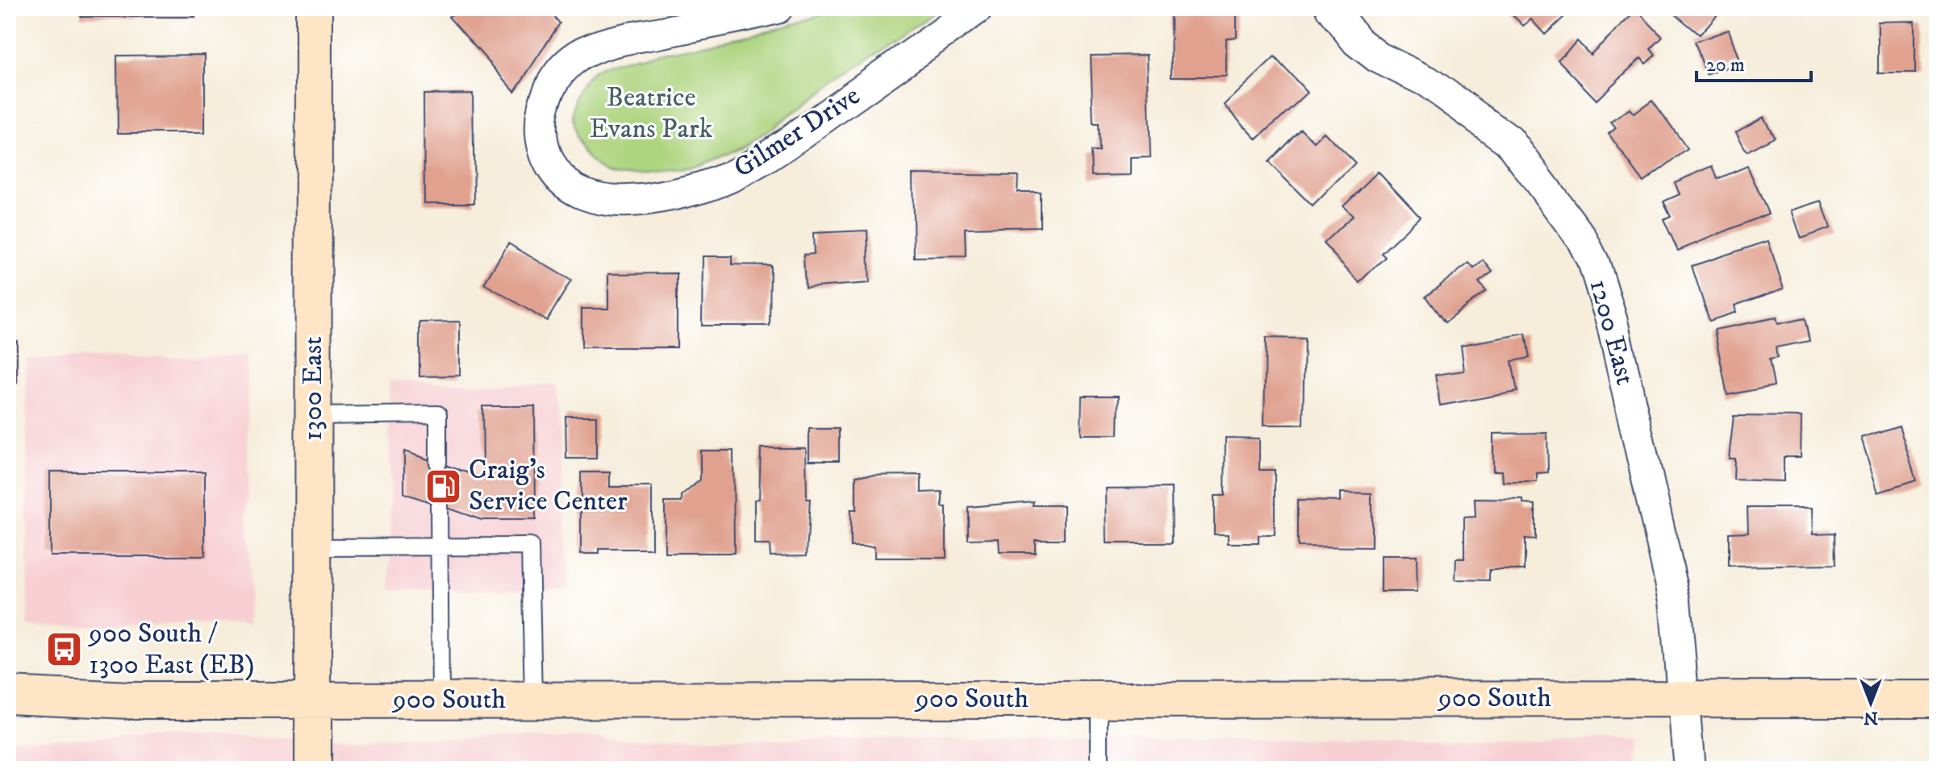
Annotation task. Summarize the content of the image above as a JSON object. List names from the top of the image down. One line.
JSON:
{"streets":{"street":["Gilmer Drive","1200 East","1300 East","900 South"]},"crossings":[["1200 East","900 South"],["1300 East","900 South"]],"parks":["Beatrice Evans Park"],"places":{"fuel station":["Craig's Service Center"],"bus stop":["900 South / 1300 East (EB)"]},"scale_bar":"20 m","north":"bottom"}
